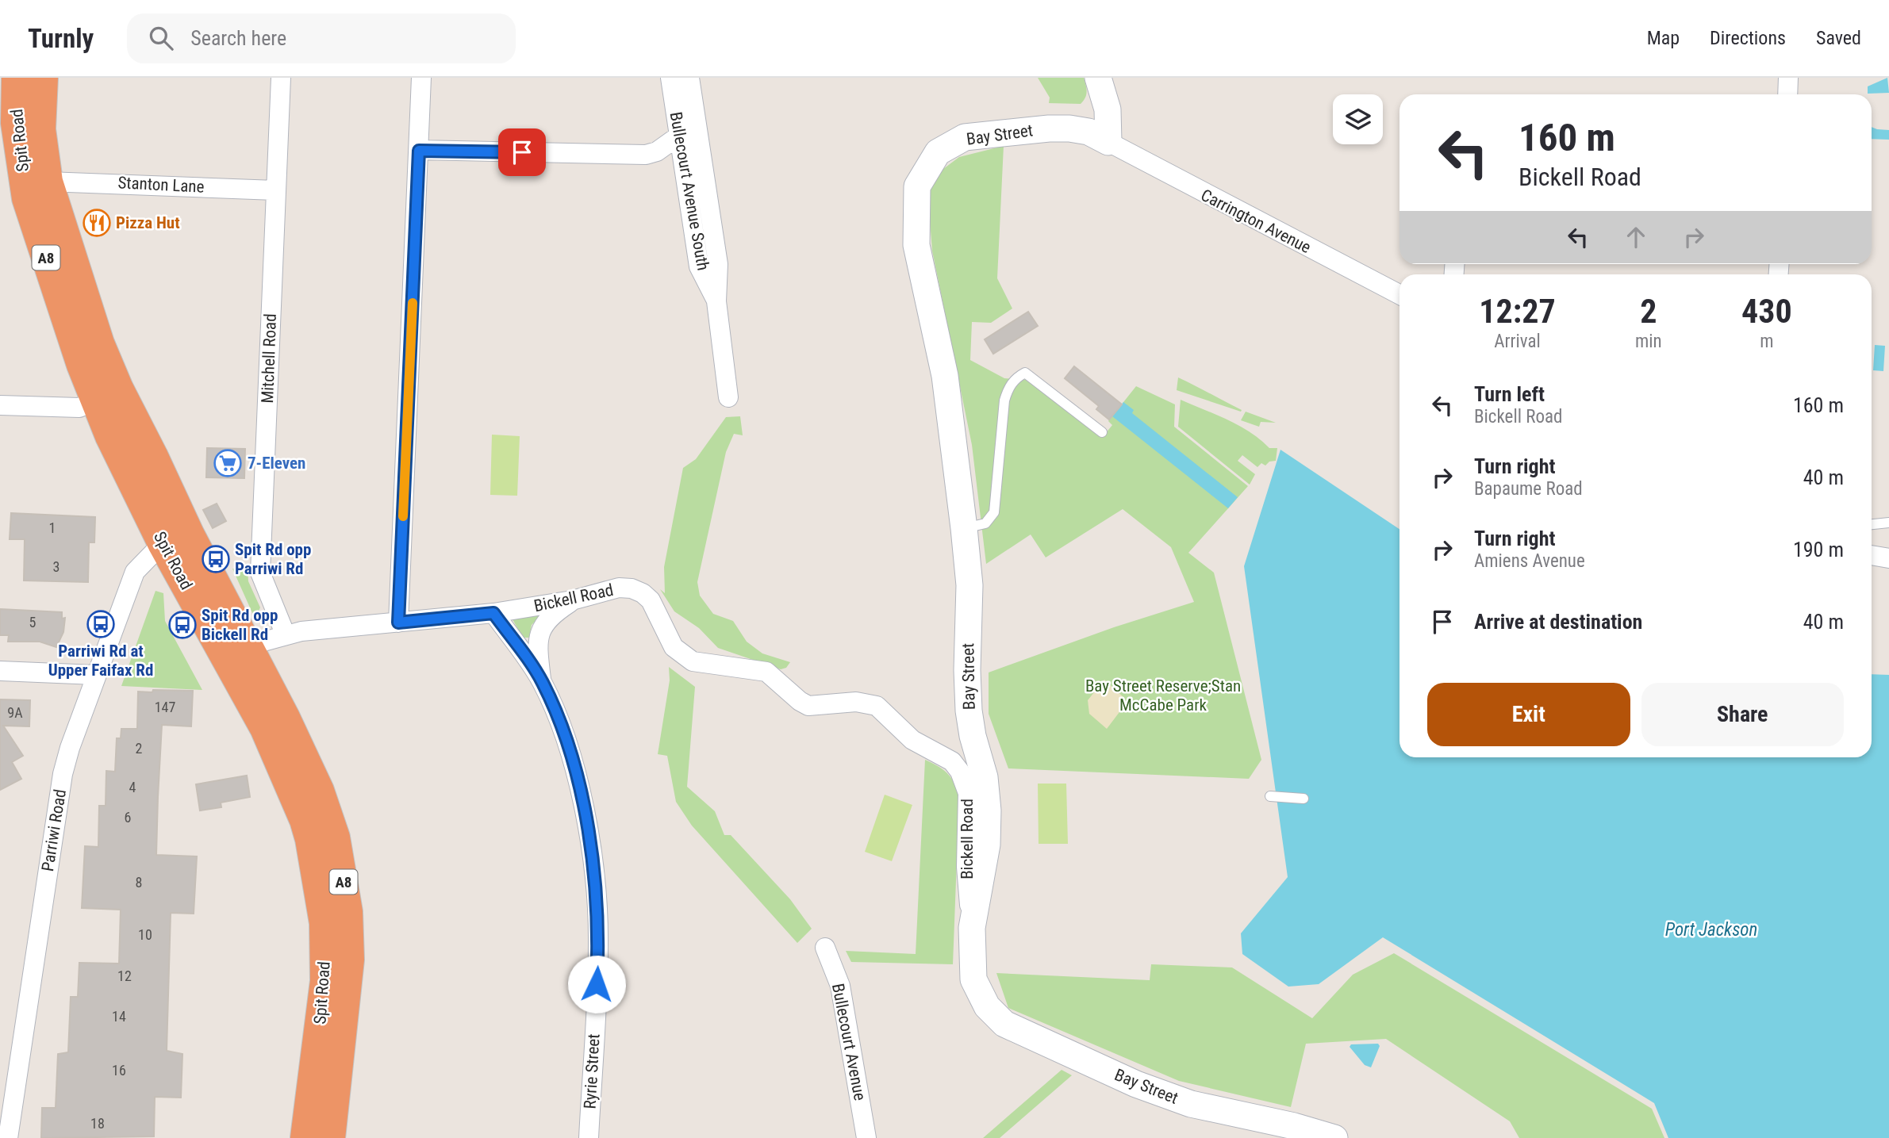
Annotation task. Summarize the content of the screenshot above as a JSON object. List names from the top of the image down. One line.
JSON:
{"streets":{"highway":["Spit Road","A8"],"street":["Bay Street","Stanton Lane","Bullecourt Avenue South","Carrington Avenue","Mitchell Road","Bickell Road","Parriwi Road","Bullecourt Avenue","Ryrie Street"]},"crossings":[["Bay Street","Carrington Avenue"],["Bay Street","Bickell Road"],["Spit Road","Stanton Lane"],["Spit Road","Bickell Road"],["Spit Road","Parriwi Road"],["Stanton Lane","Mitchell Road"],["Mitchell Road","Bickell Road"],["Bickell Road","Ryrie Street"]],"water":["Port Jackson"],"parks":["Bay Street Reserve;Stan McCabe Park"],"places":{"restaurant":["Pizza Hut"],"supermarket":["7-Eleven"],"bus stop":["Spit Rd opp Parriwi Rd","Parriwi Rd at Upper Faifax Rd","Spit Rd opp Bickell Rd"]},"house_numbers":["1","3","5","147","9A","2","4","6","8","10","12","14","16","18"],"page":{"header":"Turnly","search":"Search here","nav":["Map","Directions","Saved"],"turn":["160 m","Bickell Road"],"eta":["12:27","Arrival","2","min","430","m"],"list":[{"name":"Turn left","note":"Bickell Road","value":"160 m"},{"name":"Turn right","note":"Bapaume Road","value":"40 m"},{"name":"Turn right","note":"Amiens Avenue","value":"190 m"},{"name":"Arrive at destination","value":"40 m"}],"buttons":["Exit","Share"]}}
